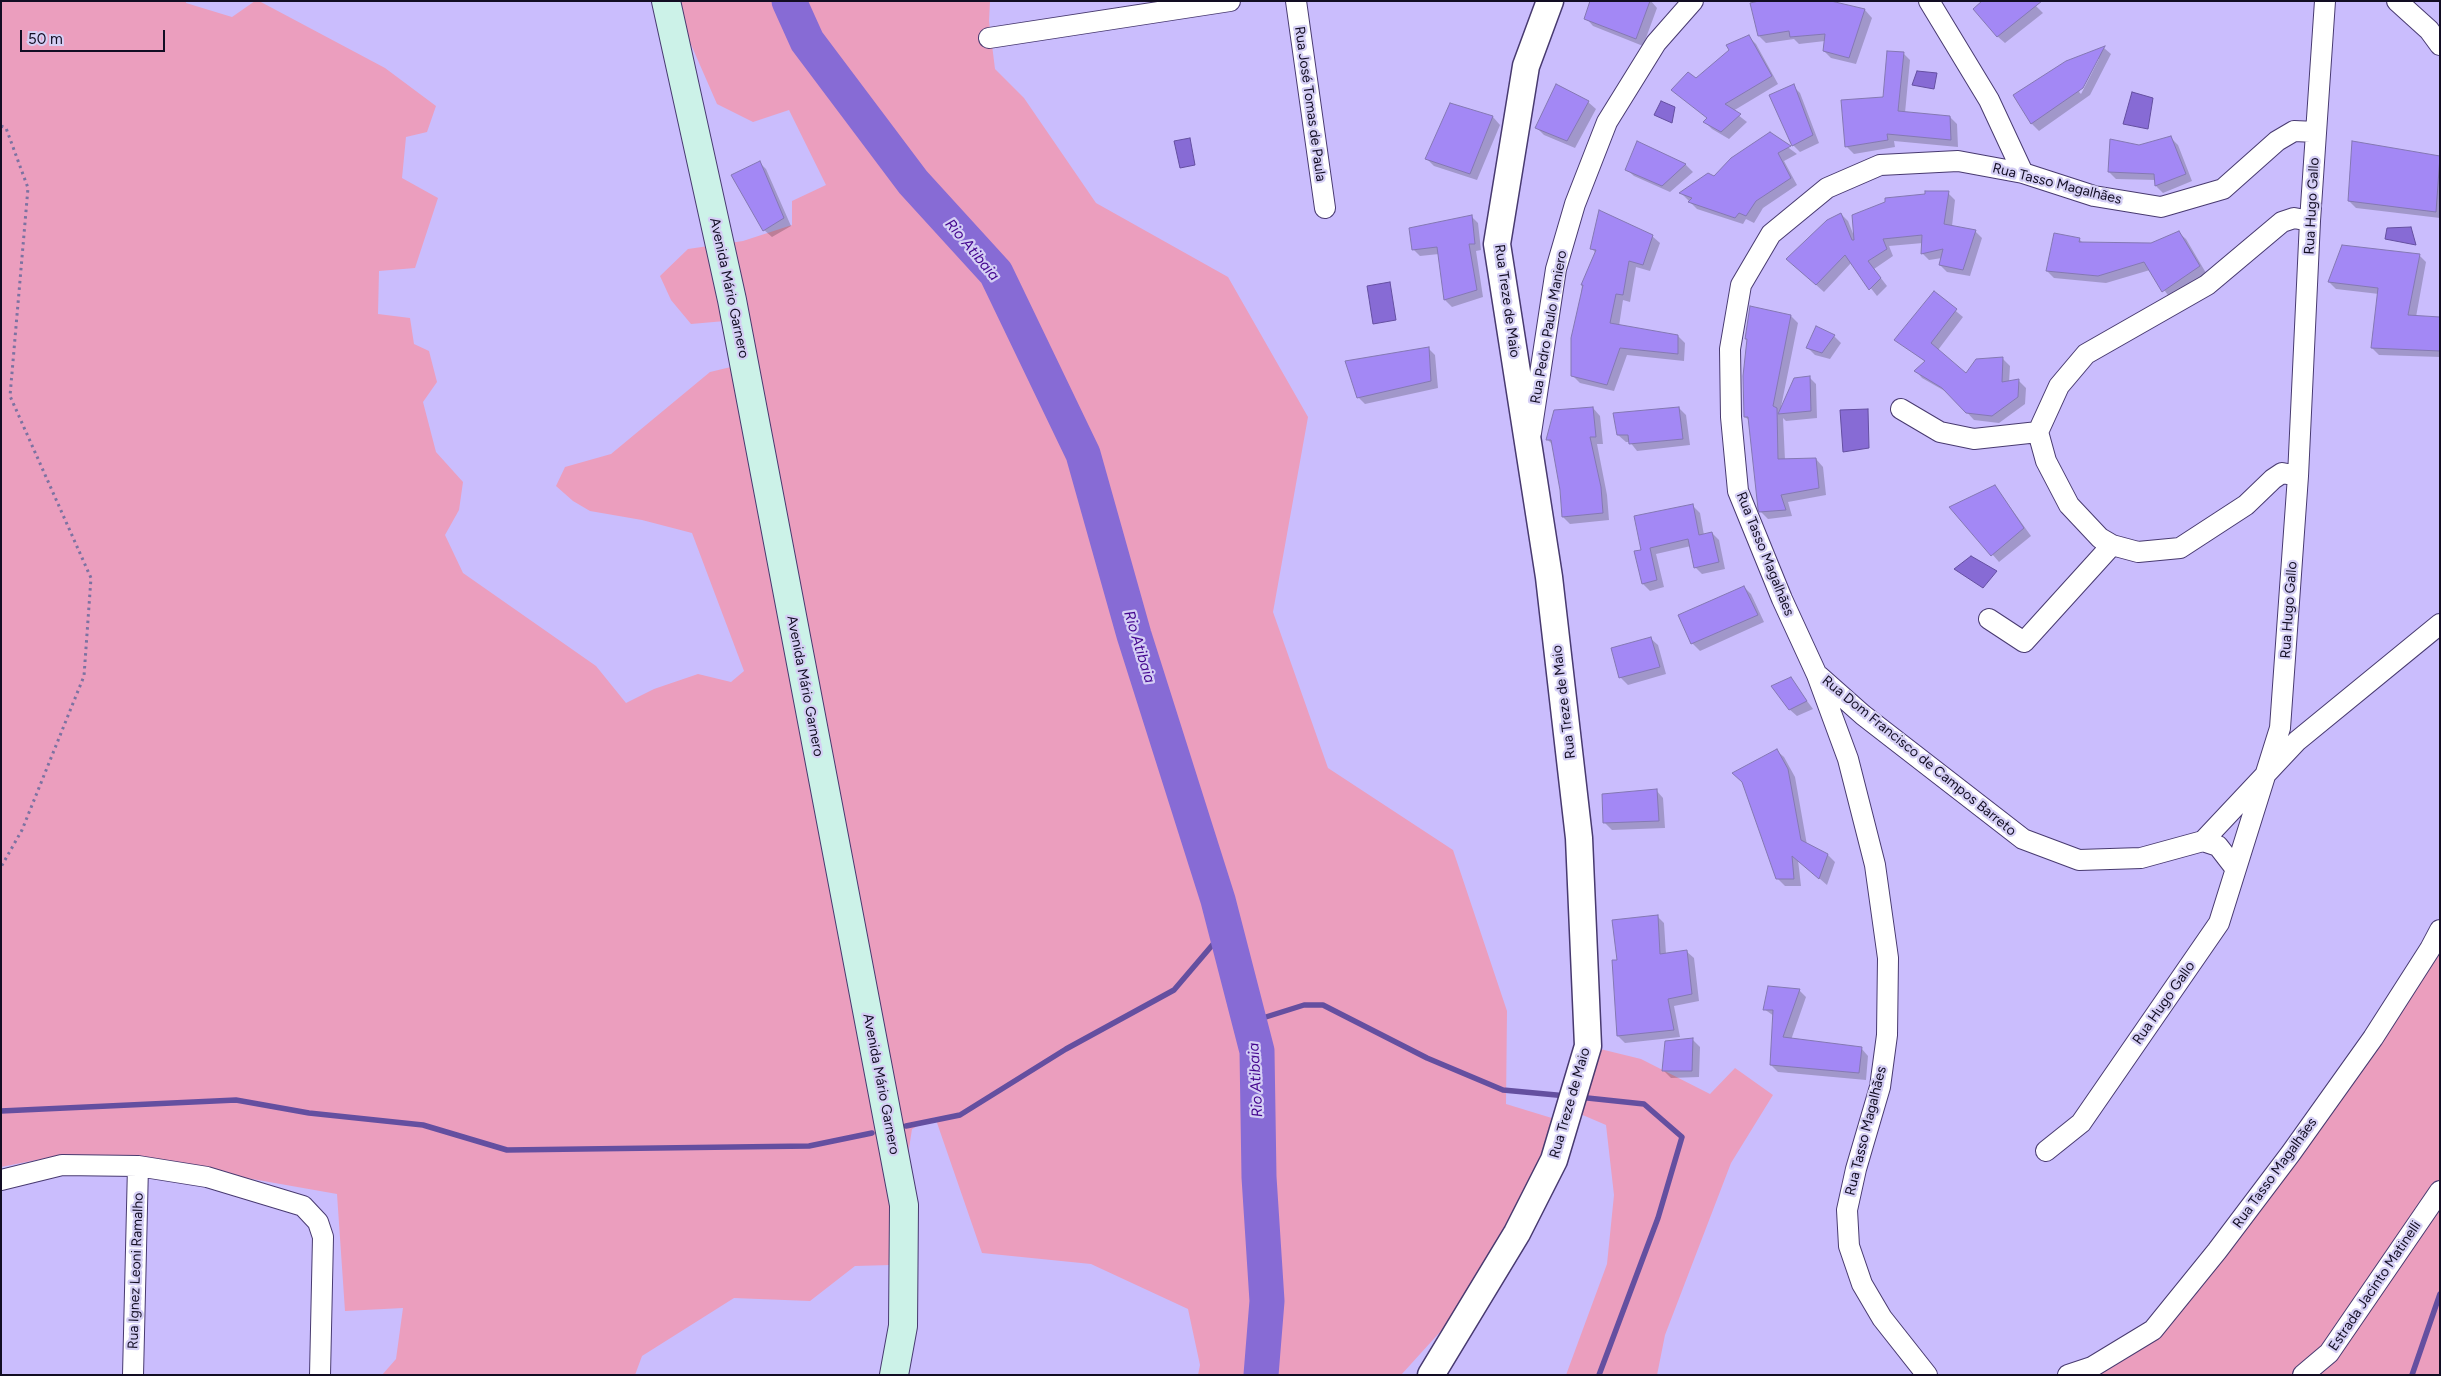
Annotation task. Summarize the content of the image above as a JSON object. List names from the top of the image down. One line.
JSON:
{"streets":{"main road":["Avenida Mário Garnero"],"street":["Rua José Tomas de Paula","Rua Tasso Magalhães","Rua Hugo Gallo","Rua Treze de Maio","Rua Pedro Paulo Maniero","Rua Dom Francisco de Campos Barreto","Rua Ignez Leoni Ramalho","Estrada Jacinto Matinelli"]},"crossings":[["Rua Tasso Magalhães","Rua Hugo Gallo"],["Rua Tasso Magalhães","Rua Dom Francisco de Campos Barreto"],["Rua Treze de Maio","Rua Pedro Paulo Maniero"]],"water":["Rio Atibaia"],"scale_bar":"50 m"}
